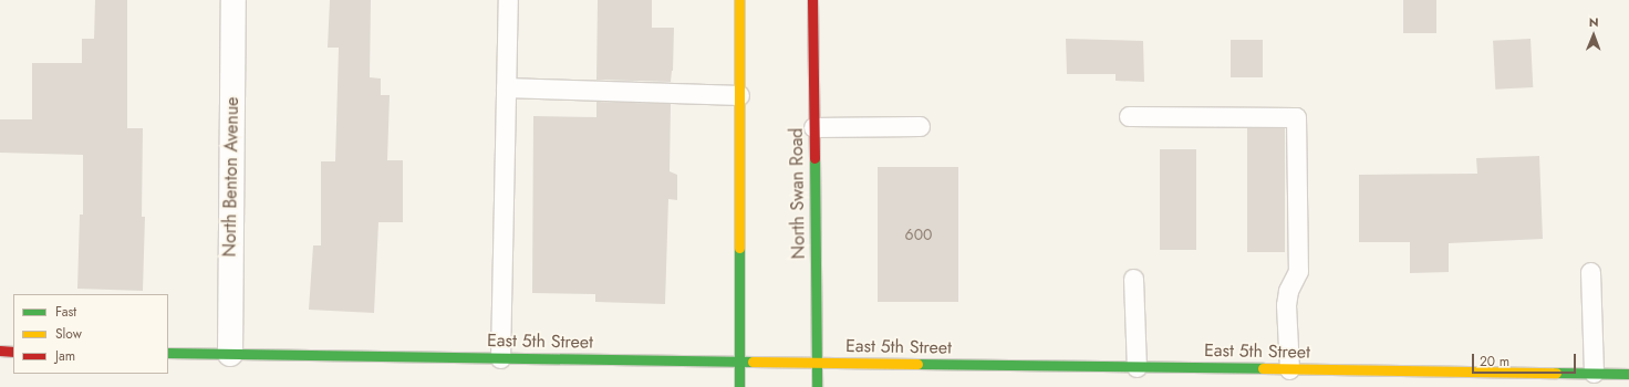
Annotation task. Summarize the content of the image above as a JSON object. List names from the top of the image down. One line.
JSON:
{"streets":{"street":["North Benton Avenue","North Swan Road","East 5th Street"]},"crossings":[["North Benton Avenue","East 5th Street"],["North Swan Road","East 5th Street"]],"house_numbers":["600"],"legend":["Fast","Slow","Jam"],"scale_bar":"20 m","north":"top"}
